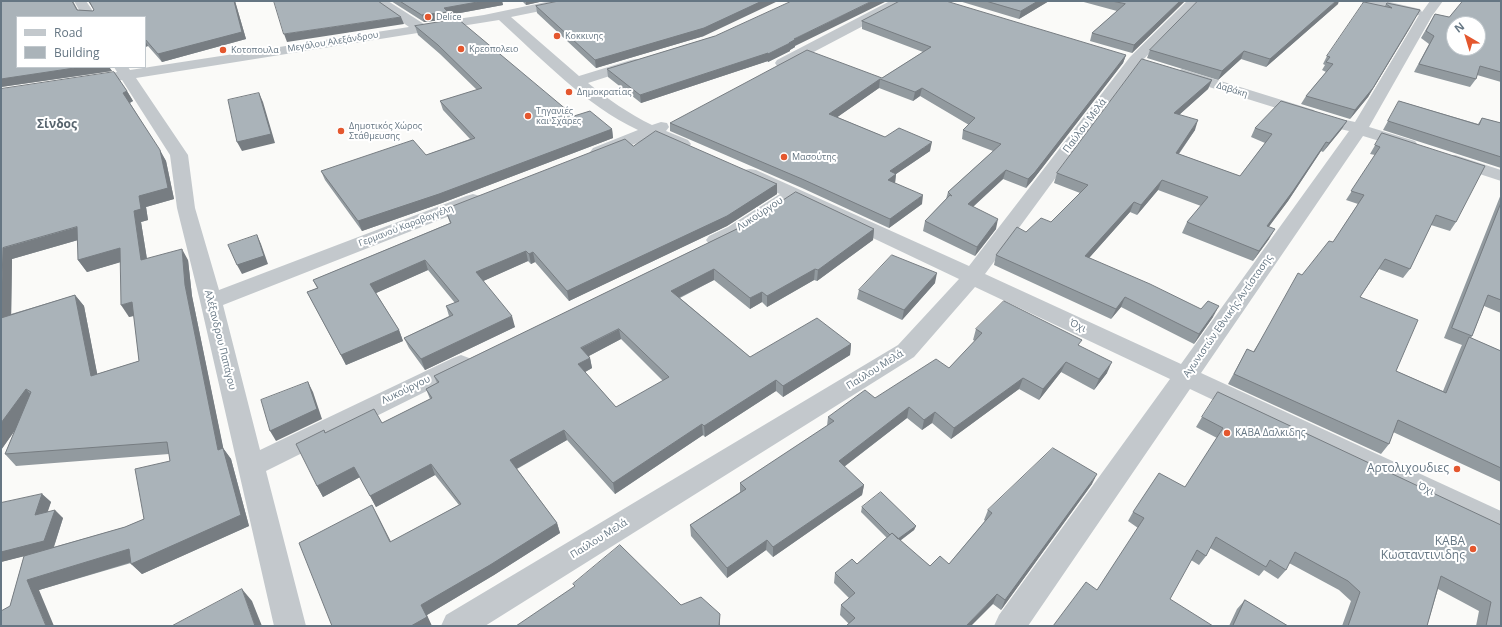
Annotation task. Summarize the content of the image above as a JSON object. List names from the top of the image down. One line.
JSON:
{"streets":{"street":["Μεγάλου Αλεξάνδρου","Δαβάκη","Παύλου Μελά","Λυκούργου","Γερμανού Καραβαγγέλη","Αγωνιστών Εθνικής Αντίστασης","Όχι","Αλέξανδρου Παπάγου"]},"crossings":[["Μεγάλου Αλεξάνδρου","Αλέξανδρου Παπάγου"],["Δαβάκη","Αγωνιστών Εθνικής Αντίστασης"],["Παύλου Μελά","Όχι"],["Λυκούργου","Όχι"],["Λυκούργου","Αλέξανδρου Παπάγου"],["Γερμανού Καραβαγγέλη","Αλέξανδρου Παπάγου"],["Αγωνιστών Εθνικής Αντίστασης","Όχι"]],"districts":["Σίνδος"],"places":["Delice","Κοκκινης","Κρεοπολειο","Κοτοπουλα","Δημοκρατίας","Τηγανιές και Σχάρες","Δημοτικός Χώρος Στάθμευσης","Μασούτης","ΚΑΒΑ Δαλκιδης","Αρτολιχουδιες","ΚΑΒΑ Κωσταντινιδης"],"legend":["Road","Building"],"north":"top left"}
